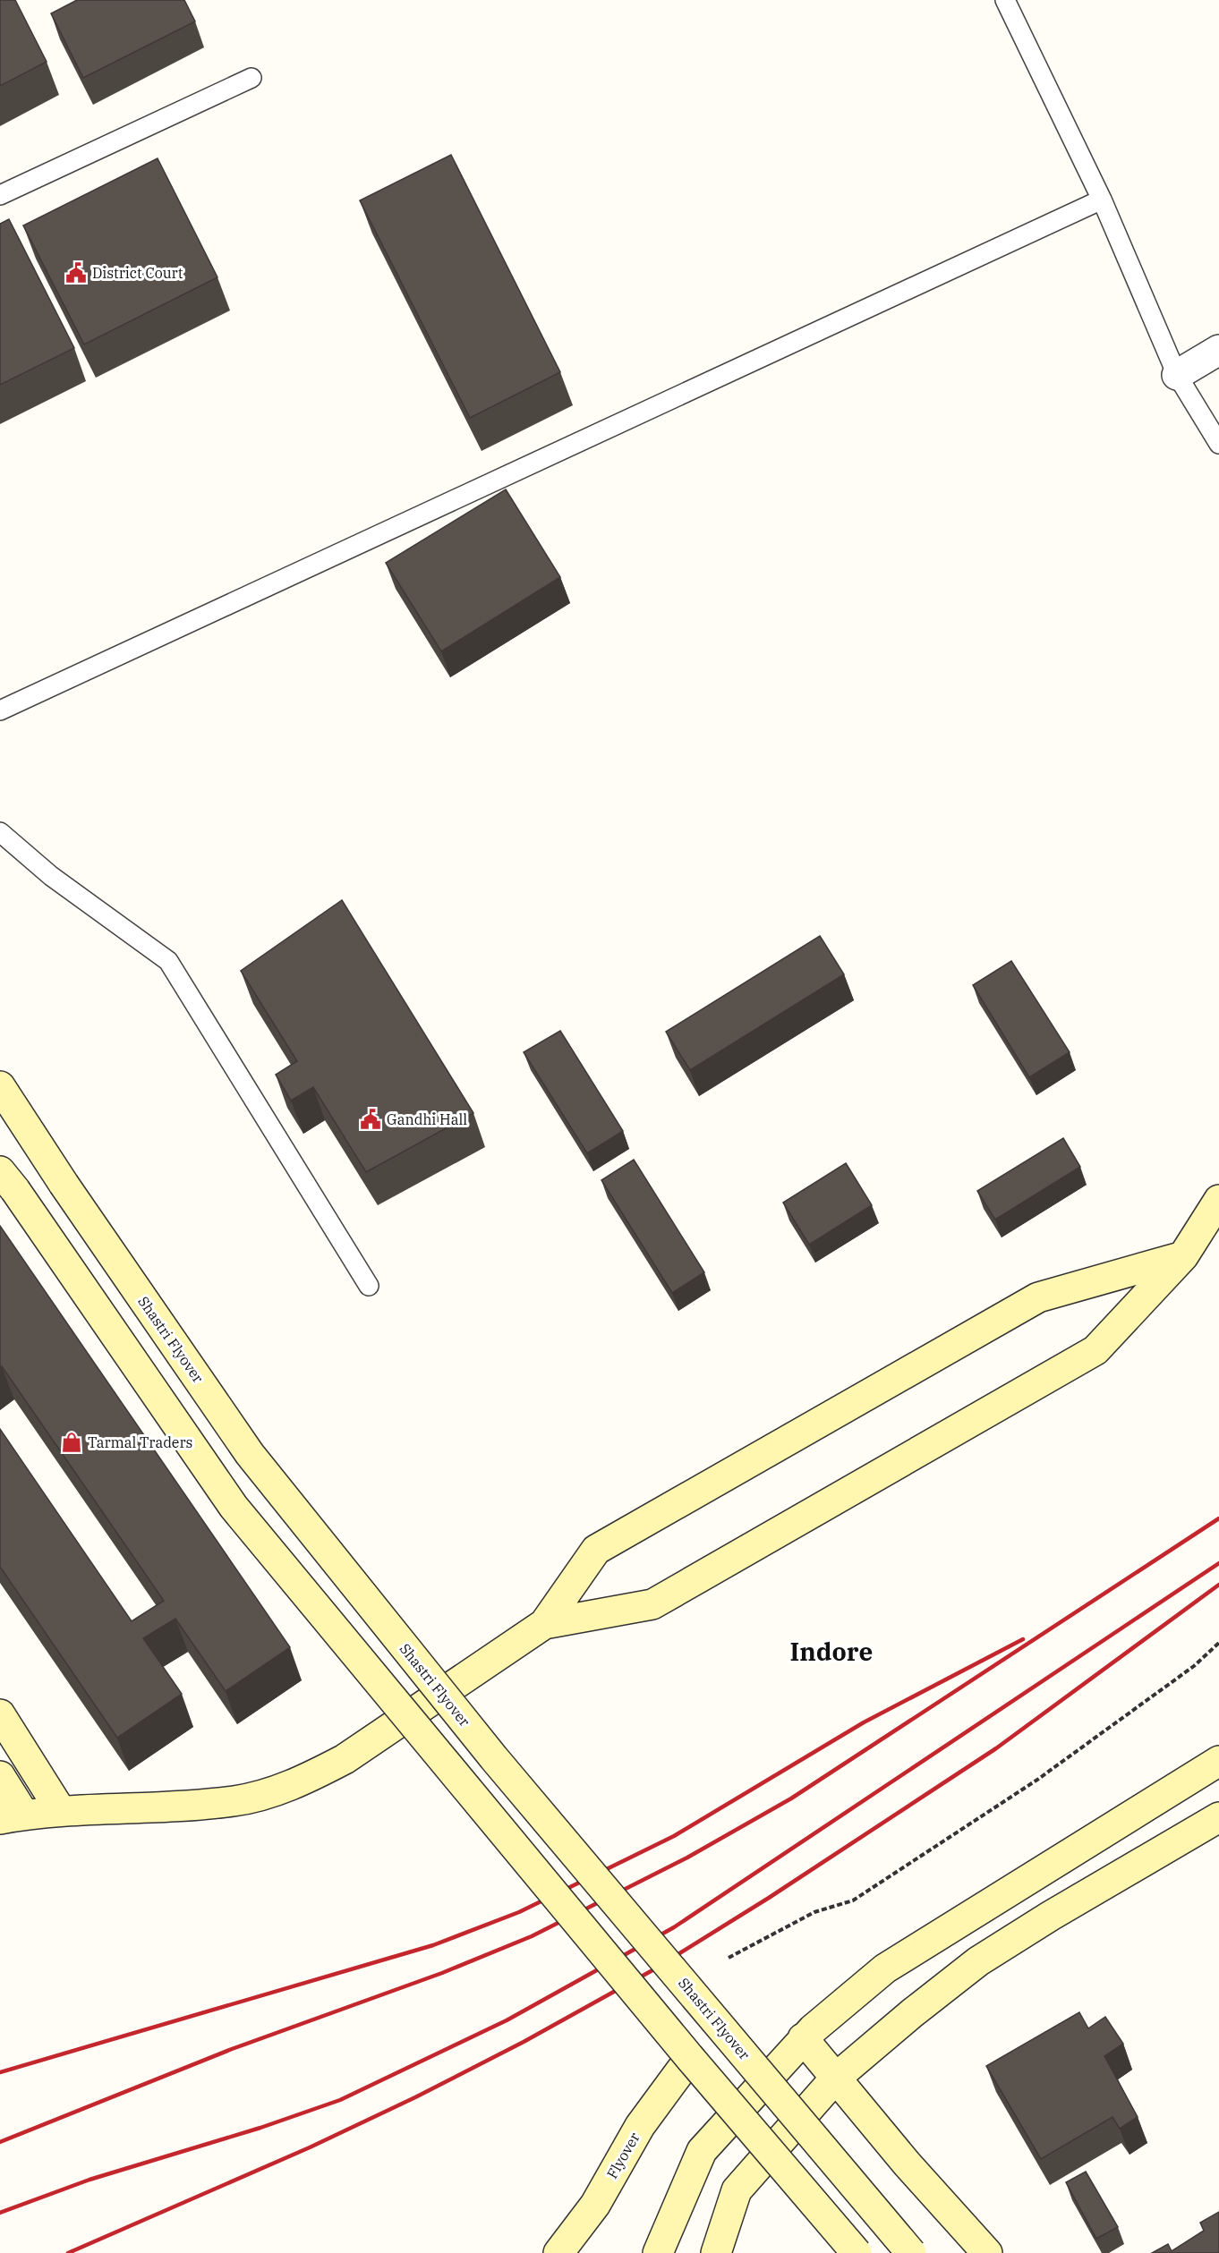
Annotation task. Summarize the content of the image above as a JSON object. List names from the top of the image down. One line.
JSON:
{"streets":{"street":["Shastri Flyover","Flyover"]},"districts":["Indore"],"places":{"public building":["District Court","Gandhi Hall"],"shop":["Tarmal Traders"]}}
